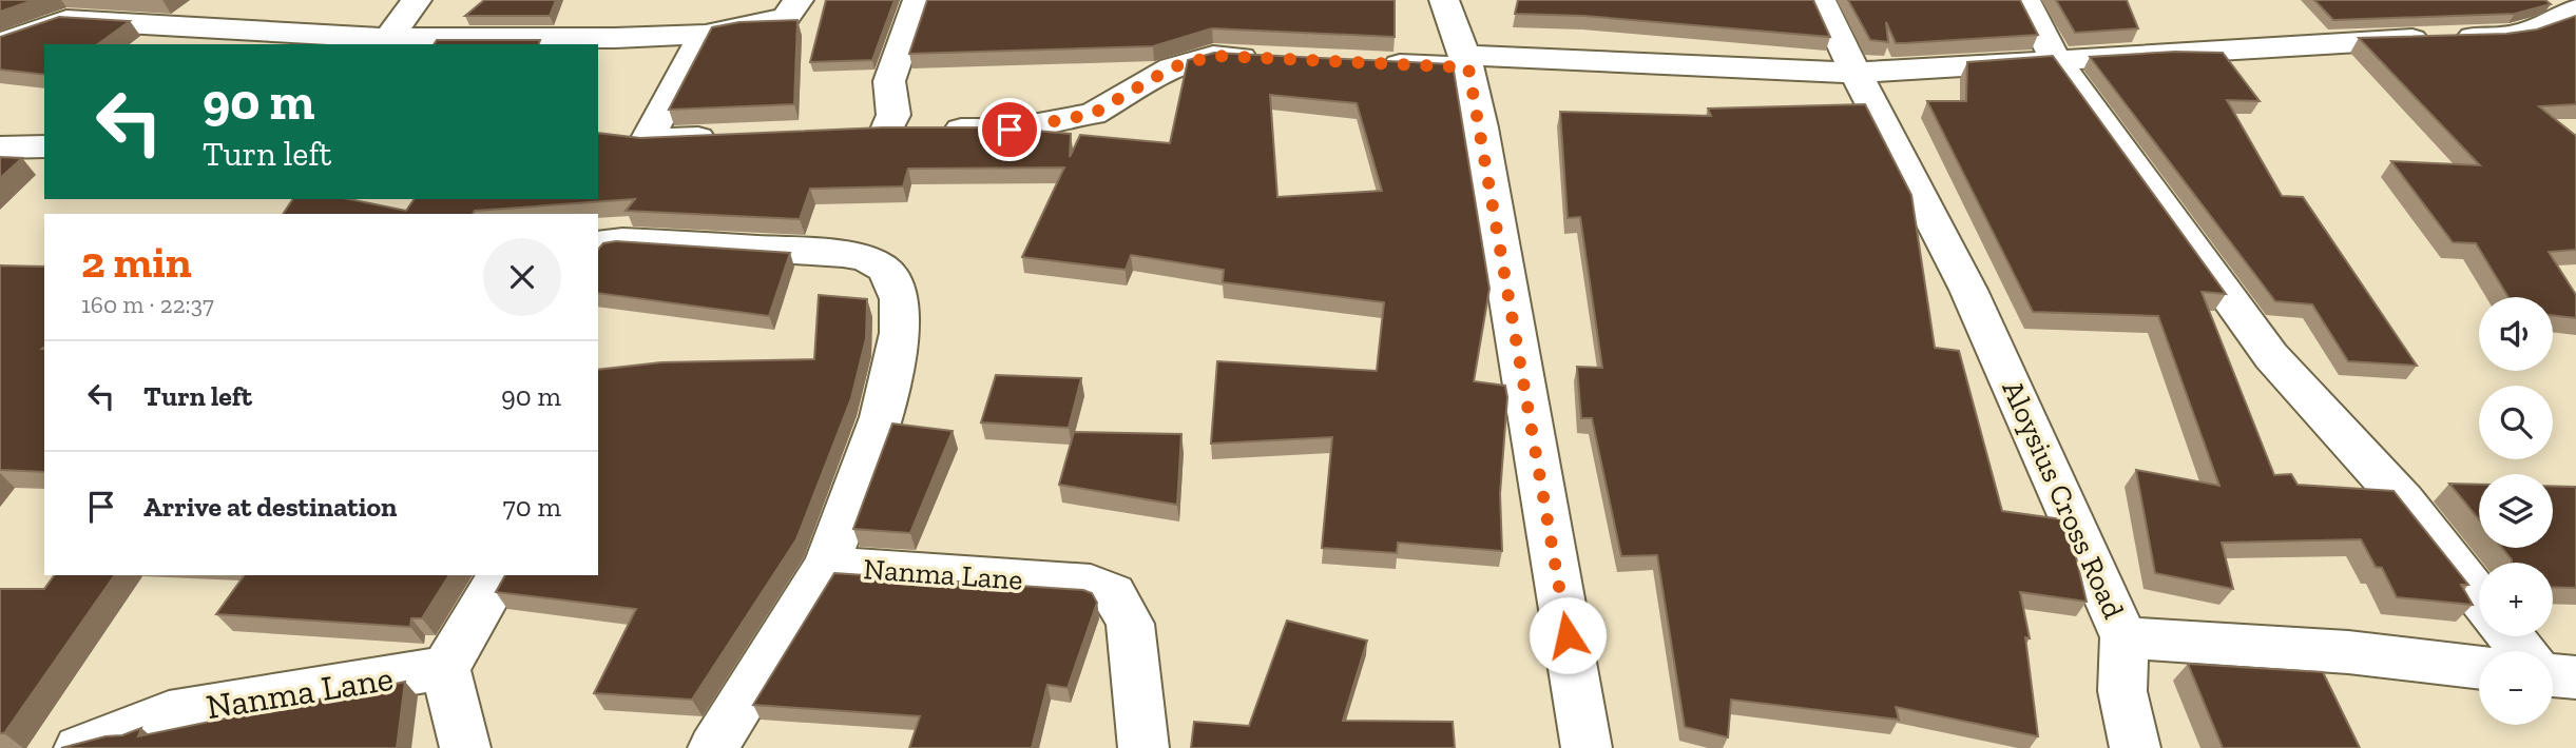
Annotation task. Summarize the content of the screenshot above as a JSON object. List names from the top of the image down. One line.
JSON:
{"streets":{"street":["Aloysius Cross Road","Nanma Lane"]},"page":{"turn":["90 m","Turn left"],"heading":["2 min","160 m · 22:37"],"map_buttons":["+","−"],"list":[{"name":"Turn left","value":"90 m"},{"name":"Arrive at destination","value":"70 m"}]}}
